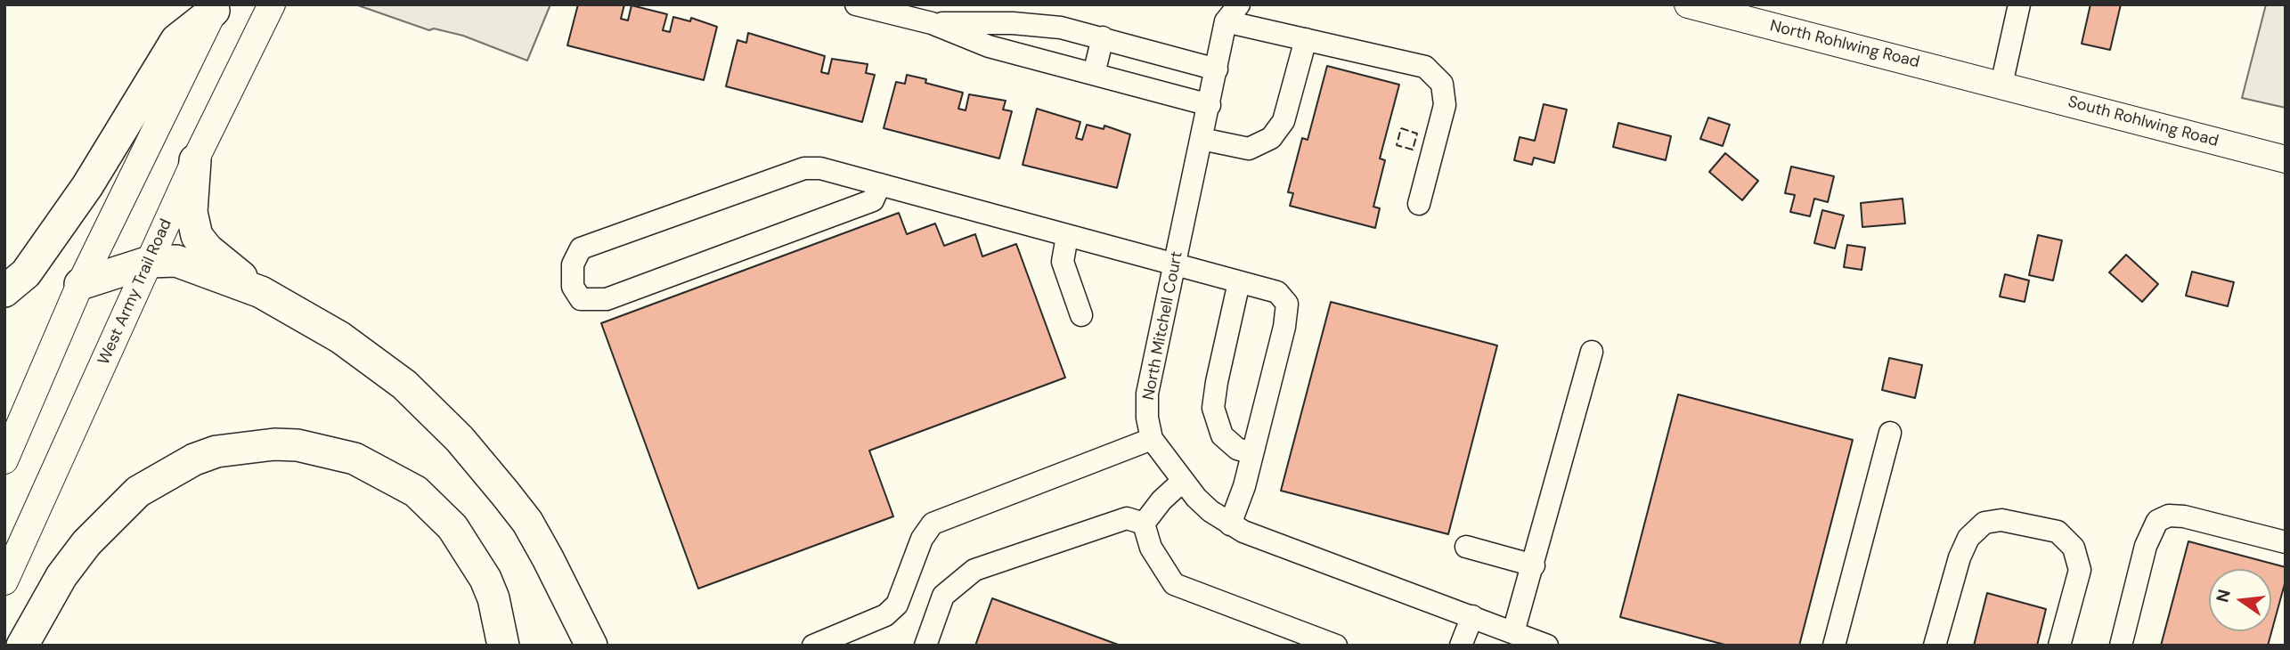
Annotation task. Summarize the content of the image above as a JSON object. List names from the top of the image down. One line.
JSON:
{"streets":{"main road":["North Rohlwing Road","South Rohlwing Road","West Army Trail Road"],"street":["North Mitchell Court"]},"crossings":[["North Rohlwing Road","South Rohlwing Road"]],"north":"left"}
